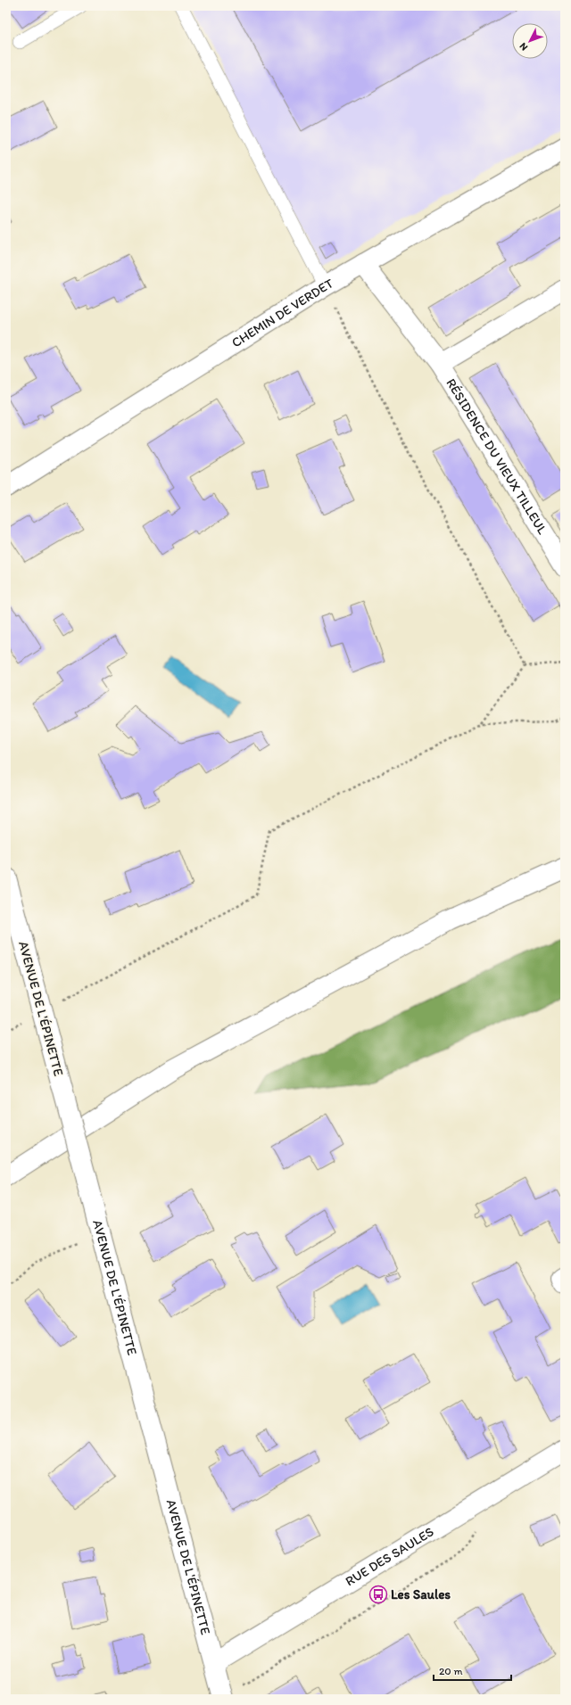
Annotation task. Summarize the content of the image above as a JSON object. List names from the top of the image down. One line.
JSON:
{"streets":{"main road":["CHEMIN DE VERDET","RÉSIDENCE DU VIEUX TILLEUL","AVENUE DE L'ÉPINETTE","RUE DES SAULES"]},"crossings":[["CHEMIN DE VERDET","RÉSIDENCE DU VIEUX TILLEUL"],["AVENUE DE L'ÉPINETTE","RUE DES SAULES"]],"places":{"bus stop":["Les Saules"]},"scale_bar":"20 m","north":"bottom left"}
